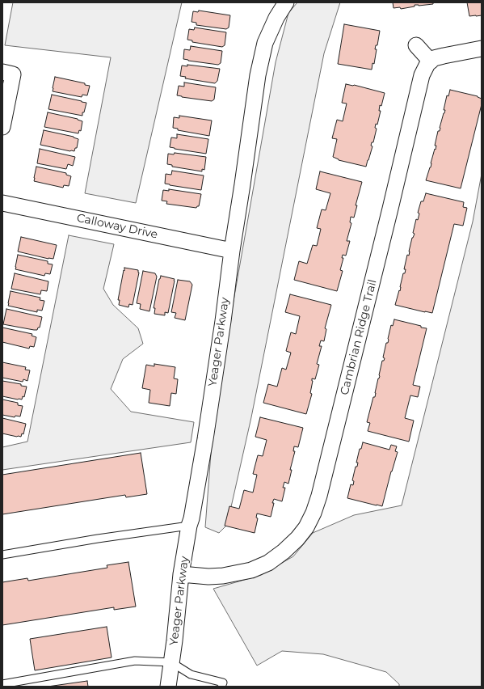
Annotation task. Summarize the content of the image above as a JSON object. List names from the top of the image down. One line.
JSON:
{"streets":{"street":["Calloway Drive","Cambrian Ridge Trail","Yeager Parkway"]},"crossings":[["Calloway Drive","Yeager Parkway"],["Cambrian Ridge Trail","Yeager Parkway"]]}
